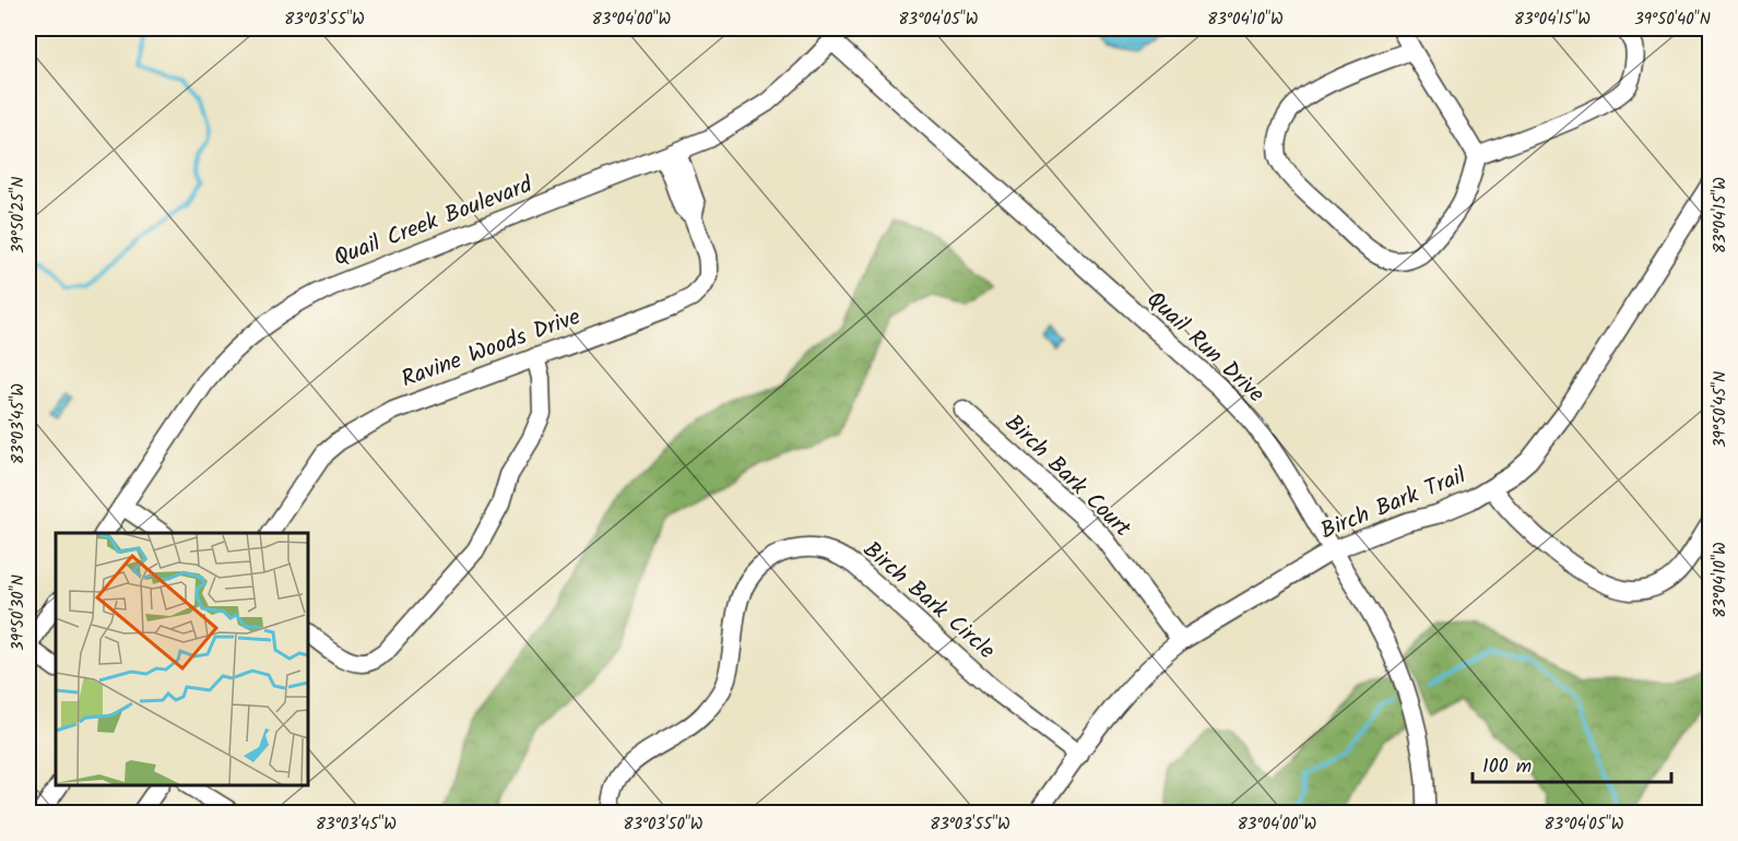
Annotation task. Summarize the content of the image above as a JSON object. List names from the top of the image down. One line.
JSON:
{"streets":{"street":["Quail Creek Boulevard","Quail Run Drive","Ravine Woods Drive","Birch Bark Court","Birch Bark Trail","Birch Bark Circle"]},"crossings":[["Quail Creek Boulevard","Quail Run Drive"],["Quail Creek Boulevard","Ravine Woods Drive"],["Quail Run Drive","Birch Bark Trail"],["Birch Bark Court","Birch Bark Trail"],["Birch Bark Trail","Birch Bark Circle"]],"scale_bar":"100 m","coordinates":["83°03'55\"W","83°04'00\"W","83°04'05\"W","83°04'10\"W","83°04'15\"W","39°50'40\"N","39°50'25\"N","39°50'45\"N","83°03'45\"W","39°50'30\"N","83°03'50\"W"]}
